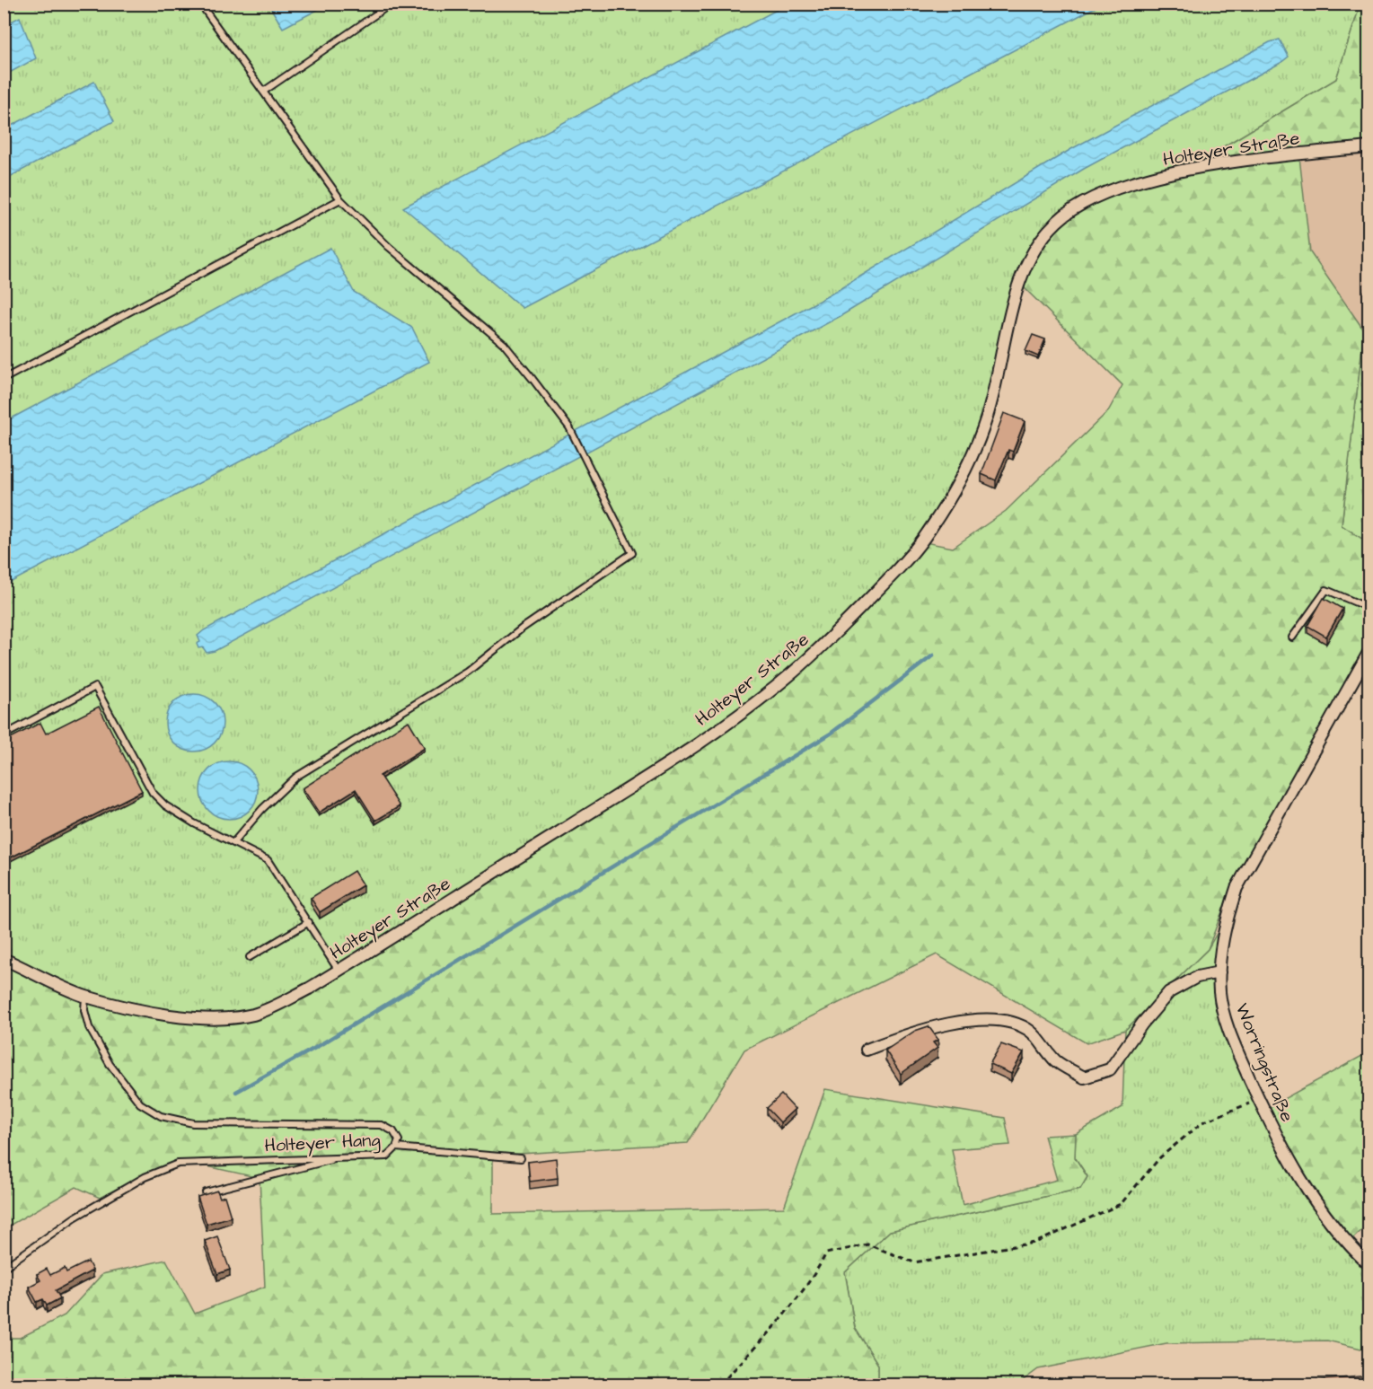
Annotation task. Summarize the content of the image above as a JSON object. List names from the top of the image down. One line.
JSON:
{"streets":{"street":["Holteyer Straße","Worringstraße"],"lane":["Holteyer Hang"]},"crossings":[["Holteyer Straße","Holteyer Hang"]]}
